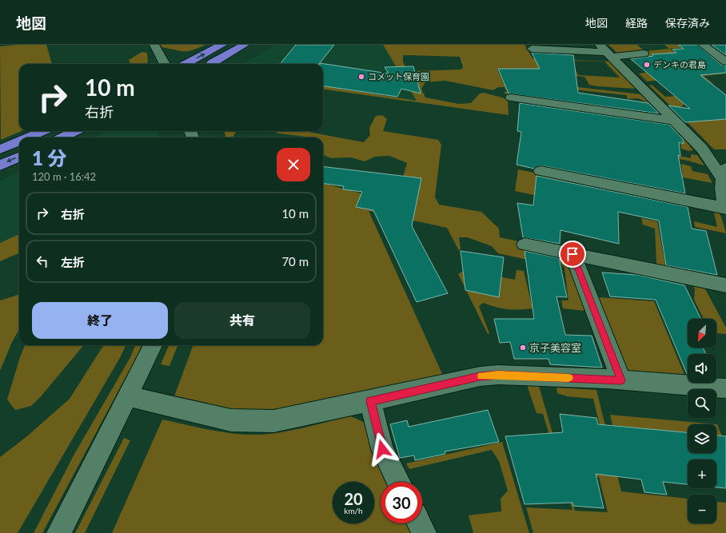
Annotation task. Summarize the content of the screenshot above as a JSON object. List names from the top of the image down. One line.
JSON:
{"places":["デンキの君島","コメット保育園","京子美容室"],"north":"bottom left","page":{"header":"地図","nav":["地図","経路","保存済み"],"turn":["10 m","右折"],"heading":["1 分","120 m · 16:42"],"list":[{"name":"右折","value":"10 m"},{"name":"左折","value":"70 m"}],"buttons":["終了","共有"],"map_buttons":["+","−"],"speed":"20 km/h","limit":"30"}}
